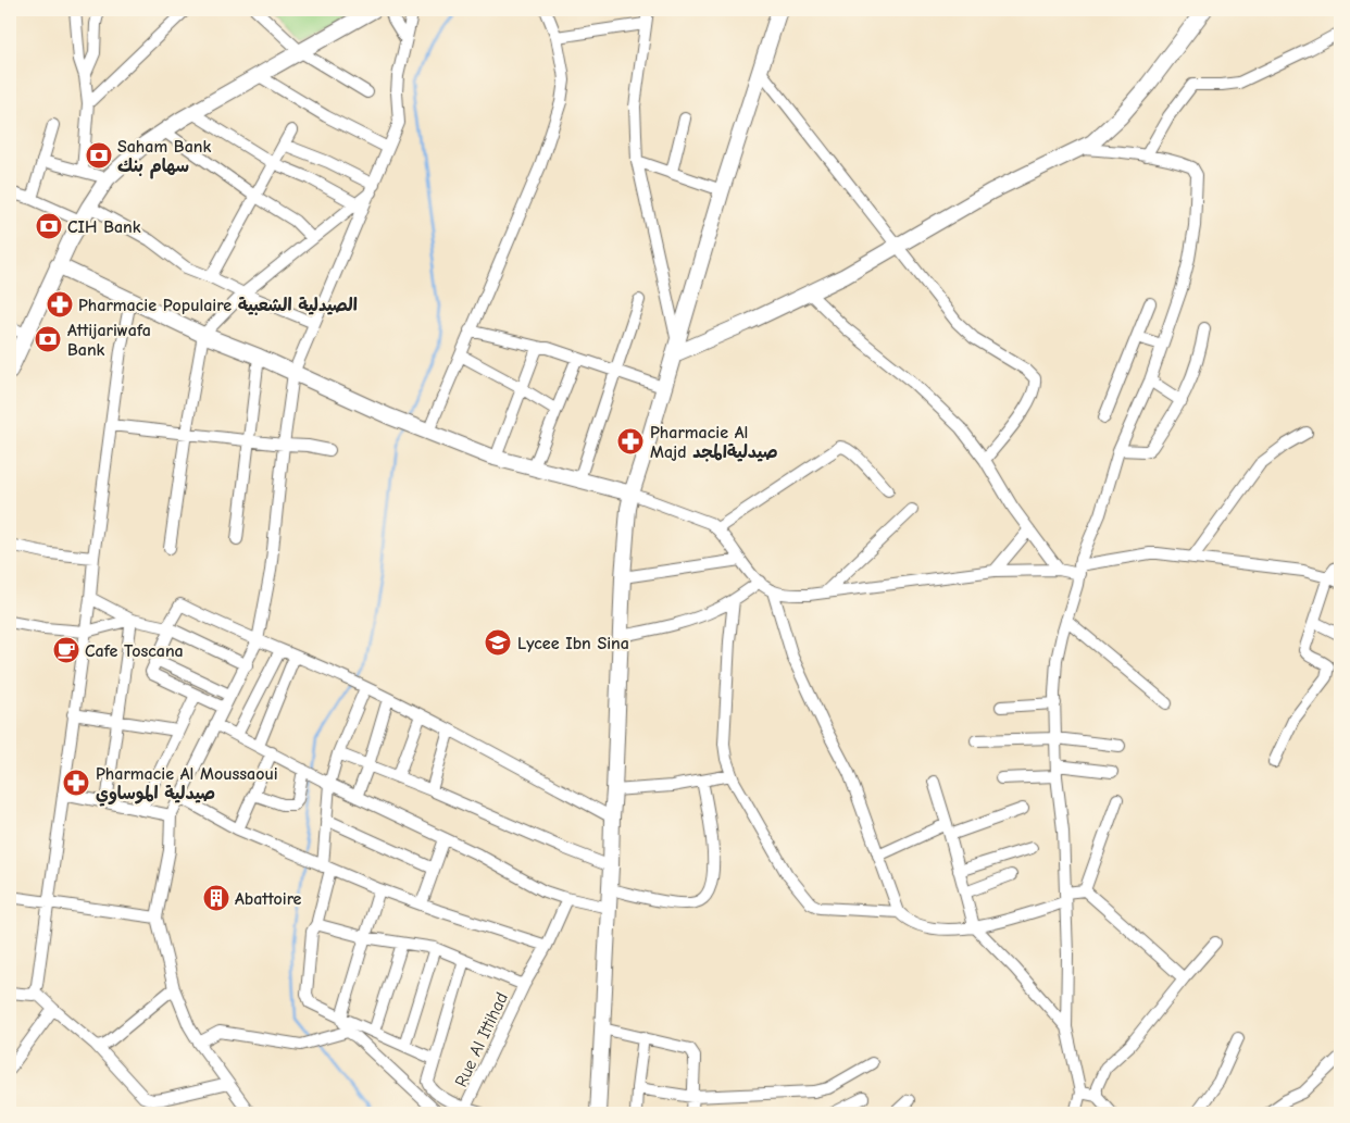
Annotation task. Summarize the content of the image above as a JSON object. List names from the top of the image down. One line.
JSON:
{"streets":{"street":["Rue Al Ittihad"]},"places":{"bank":["Saham Bank سهام بنك","CIH Bank","Attijariwafa Bank"],"pharmacy":["Pharmacie Populaire الصيدلية الشعبية","Pharmacie Al Majd صيدليةالمجد","Pharmacie Al Moussaoui صيدلية الموساوي"],"school or university":["Lycee Ibn Sina"],"cafe":["Cafe Toscana"],"building":["Abattoire"]}}
